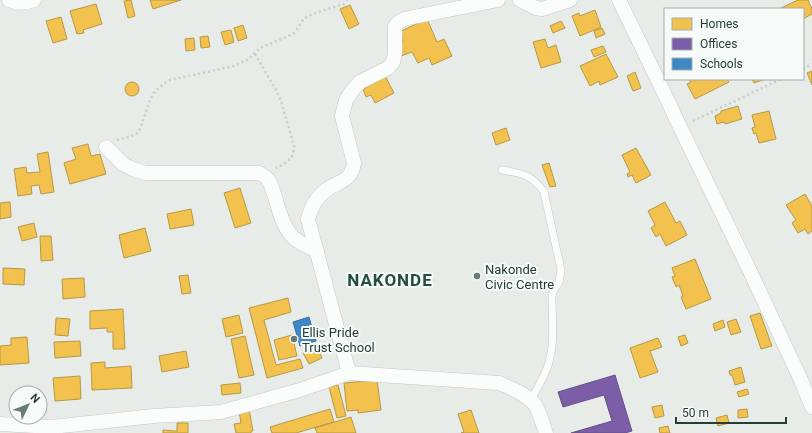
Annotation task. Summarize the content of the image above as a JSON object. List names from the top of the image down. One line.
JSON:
{"districts":["NAKONDE"],"places":["Nakonde Civic Centre","Ellis Pride Trust School"],"legend":["Homes","Offices","Schools"],"scale_bar":"50 m","north":"top right"}
